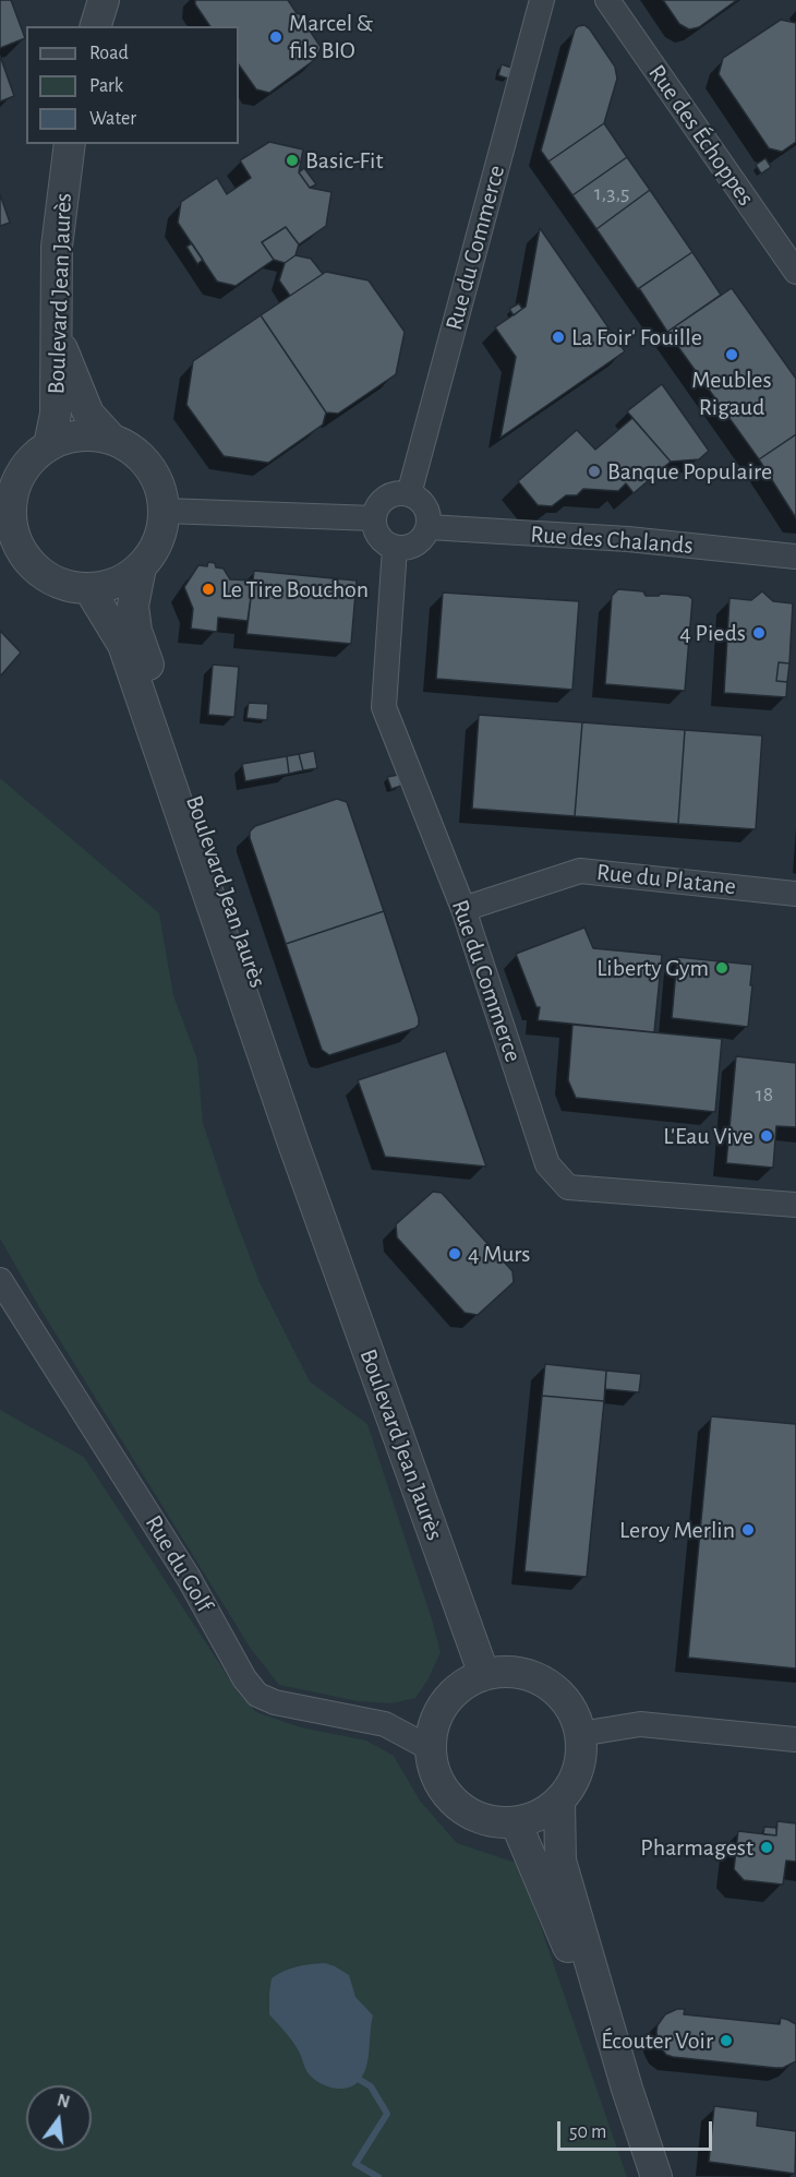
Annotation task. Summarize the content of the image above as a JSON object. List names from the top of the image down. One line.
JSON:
{"streets":{"street":["Rue des Échoppes","Rue du Commerce","Boulevard Jean Jaurès","Rue des Chalands","Rue du Platane","Rue du Golf"]},"crossings":[["Rue du Commerce","Rue des Chalands"],["Rue du Commerce","Rue du Platane"],["Boulevard Jean Jaurès","Rue du Golf"]],"places":["Marcel & fils BIO","Basic-Fit","La Foir' Fouille","Meubles Rigaud","Banque Populaire","Le Tire Bouchon","4 Pieds","Liberty Gym","L'Eau Vive","4 Murs","Leroy Merlin","Pharmagest","Écouter Voir"],"house_numbers":["1,3,5","18"],"legend":["Road","Park","Water"],"scale_bar":"50 m","north":"top"}
